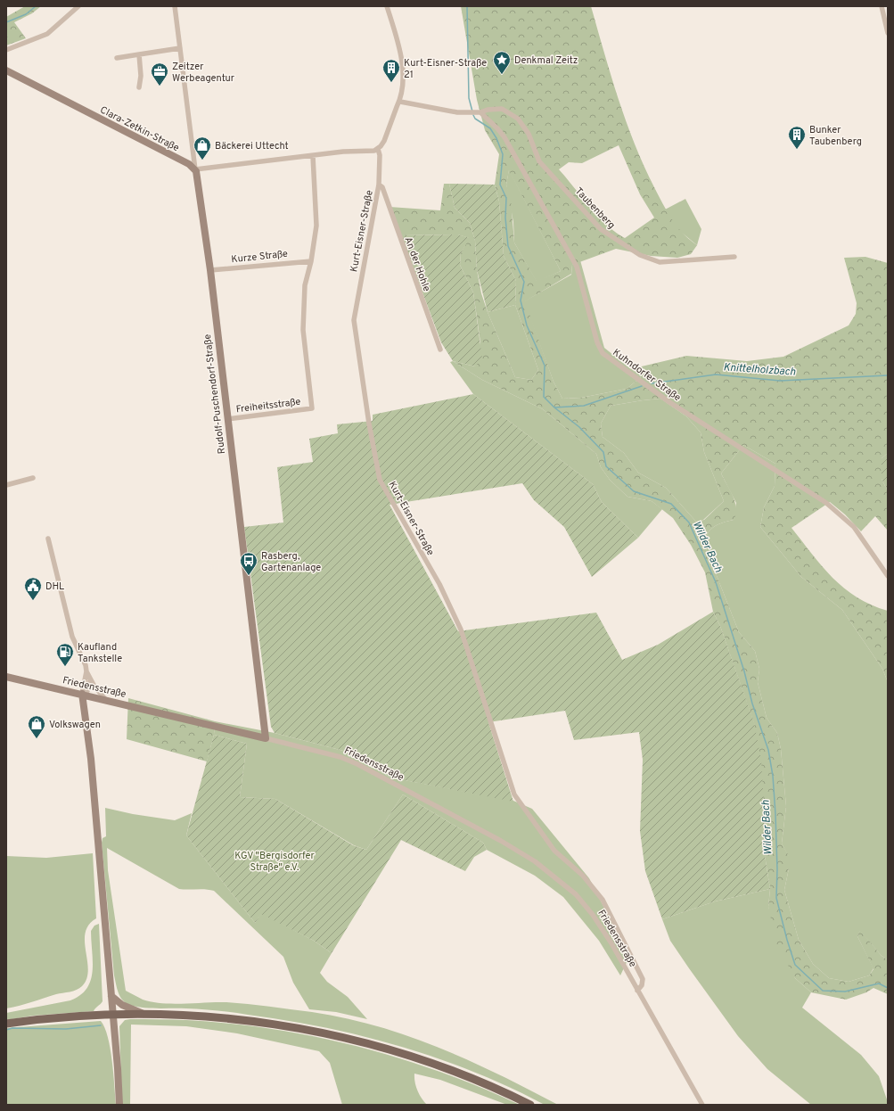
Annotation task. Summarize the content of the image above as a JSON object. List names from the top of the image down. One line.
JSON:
{"streets":{"street":["Clara-Zetkin-Straße","Taubenberg","Kurt-Eisner-Straße","Kurze Straße","An der Hohle","Kuhndorfer Straße","Rudolf-Puschendorf-Straße","Freiheitsstraße","Friedensstraße"]},"crossings":[["Clara-Zetkin-Straße","Rudolf-Puschendorf-Straße"],["Taubenberg","Kuhndorfer Straße"],["Kurt-Eisner-Straße","An der Hohle"],["Kurt-Eisner-Straße","Friedensstraße"],["Kurze Straße","Rudolf-Puschendorf-Straße"],["Kurze Straße","Freiheitsstraße"],["Rudolf-Puschendorf-Straße","Freiheitsstraße"],["Rudolf-Puschendorf-Straße","Friedensstraße"]],"water":["Knittelholzbach","Wilder Bach"],"parks":["KGV \"Bergisdorfer Straße\" e.V."],"places":{"place":["Denkmal Zeitz"],"building":["Kurt-Eisner-Straße 21","Bunker Taubenberg"],"office":["Zeitzer Werbeagentur"],"shop":["Bäckerei Uttecht","Volkswagen"],"bus stop":["Rasberg, Gartenanlage"],"public building":["DHL"],"fuel station":["Kaufland Tankstelle"]}}
